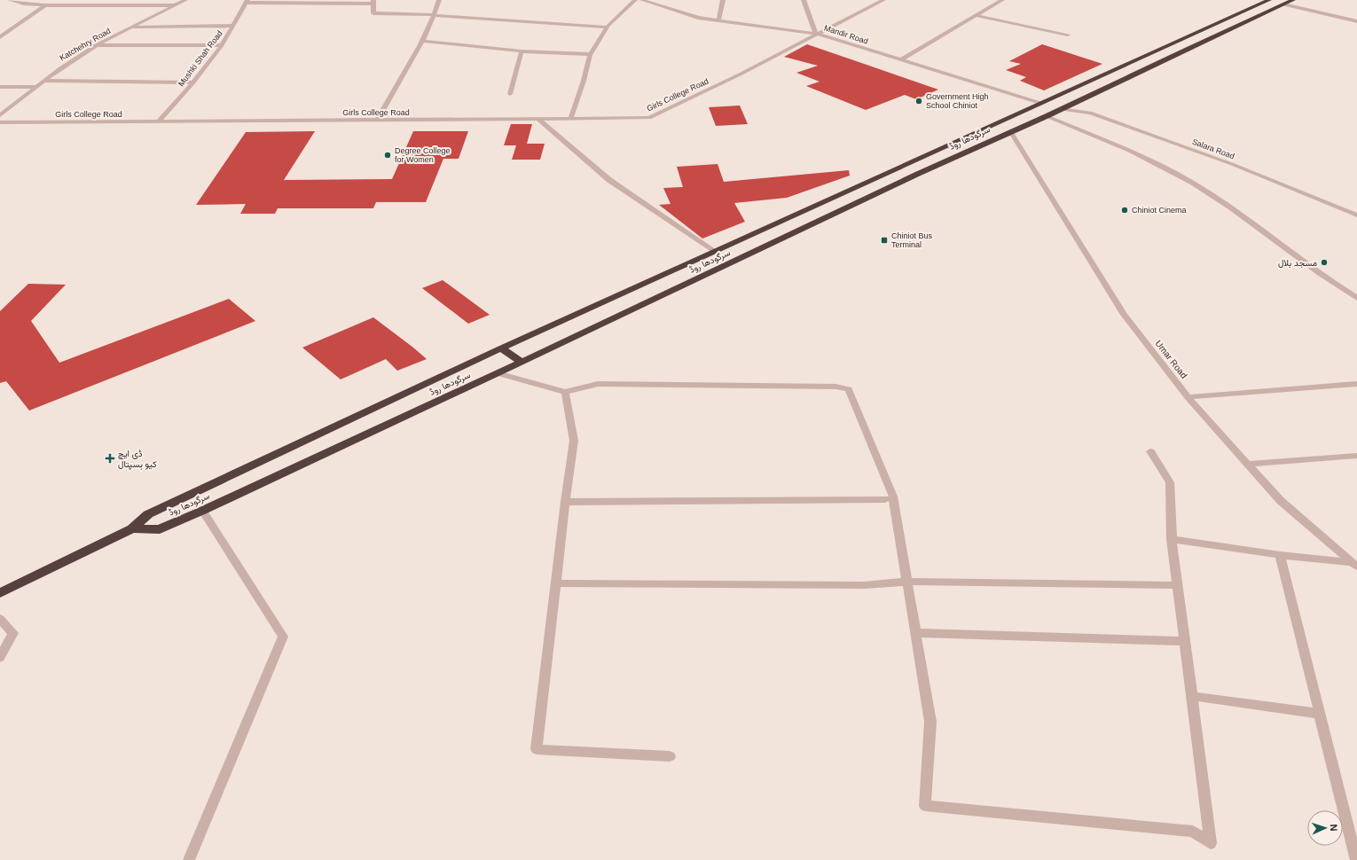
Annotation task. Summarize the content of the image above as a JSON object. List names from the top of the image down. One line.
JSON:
{"streets":{"highway":["سرگودھا روڈ"],"street":["Mandir Road","Katchehry Road","Mushki Shah Road","Girls College Road","Salara Road","Umar Road"]},"crossings":[["Mandir Road","Girls College Road"],["Mandir Road","سرگودھا روڈ"],["Mushki Shah Road","Girls College Road"],["سرگودھا روڈ","Salara Road"],["سرگودھا روڈ","Umar Road"]],"places":{"other":["Government High School Chiniot","Degree College for Women","Chiniot Cinema","مسجد بلال"],"transit":["Chiniot Bus Terminal"],"health":["ڈی ایچ کیو ہسپتال"]},"north":"right"}
